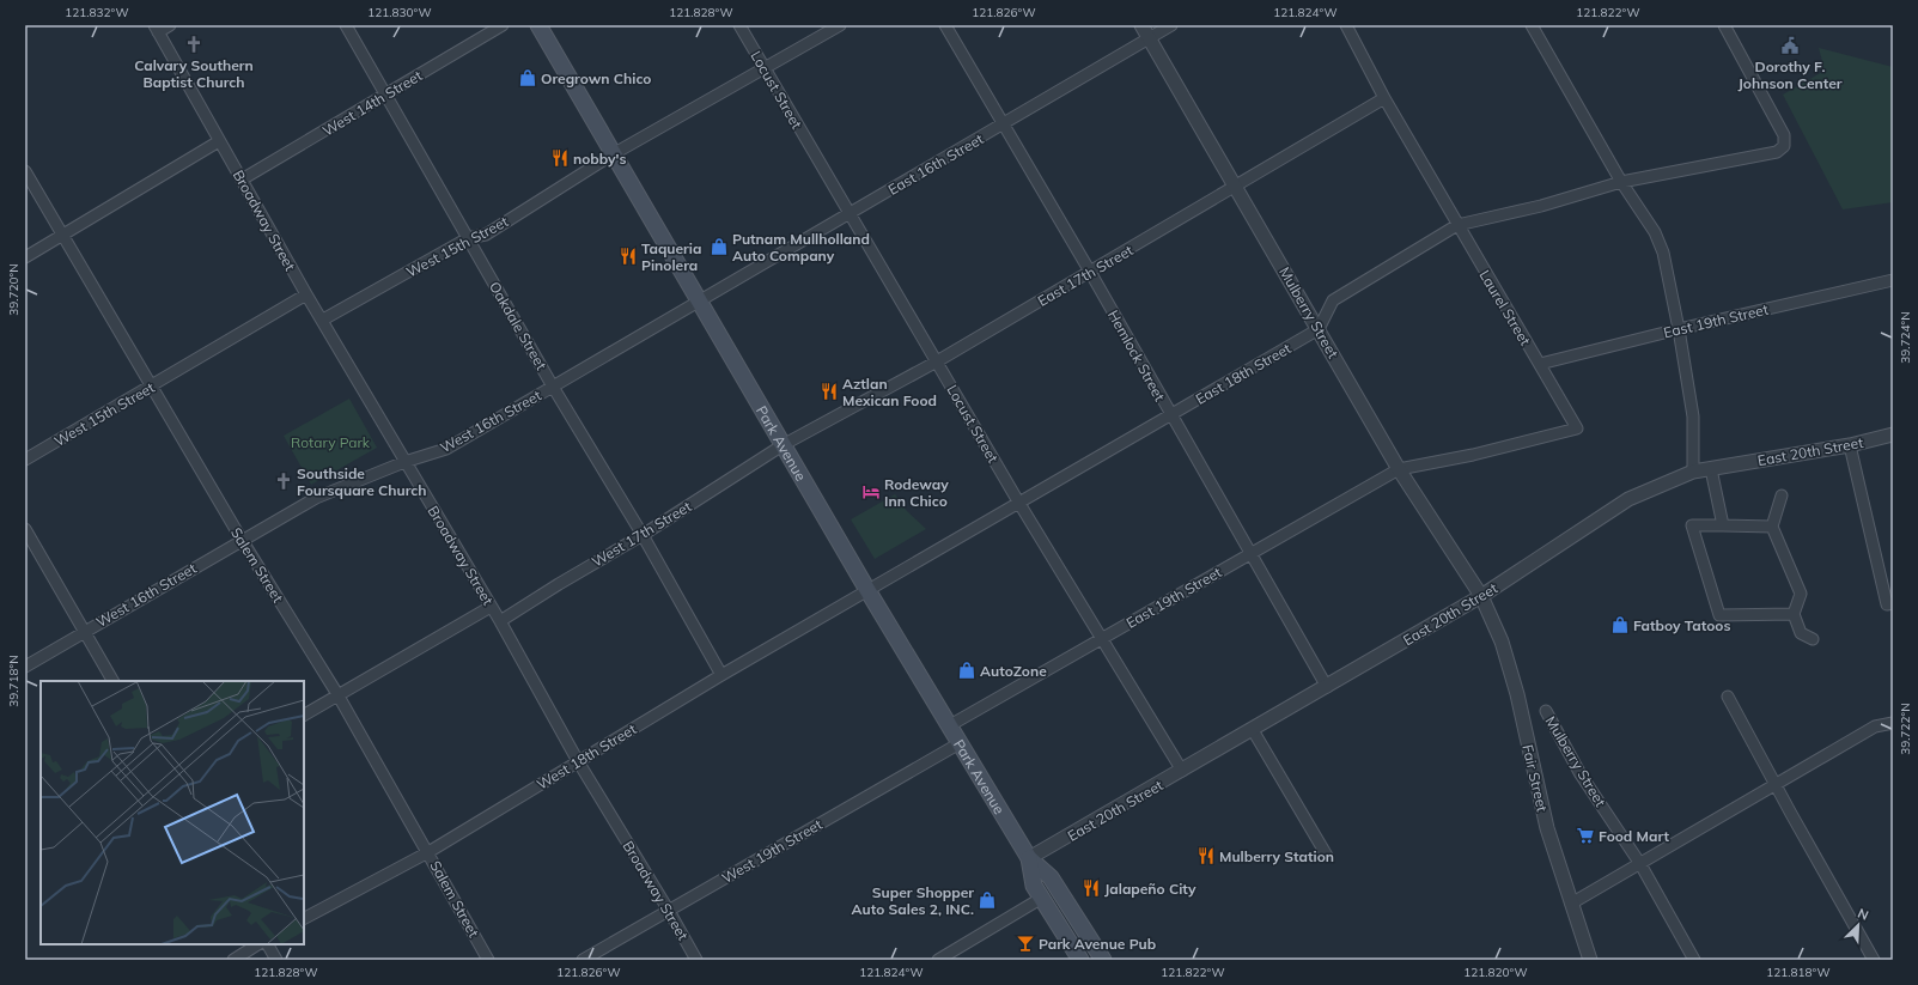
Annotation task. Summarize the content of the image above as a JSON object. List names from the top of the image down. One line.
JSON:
{"streets":{"main road":["Park Avenue"],"street":["Locust Street","West 14th Street","East 16th Street","Broadway Street","West 15th Street","East 17th Street","Laurel Street","Mulberry Street","East 19th Street","Oakdale Street","Hemlock Street","East 18th Street","West 16th Street","East 20th Street","West 17th Street","Salem Street","West 18th Street","Fair Street","West 19th Street"]},"crossings":[["Locust Street","East 16th Street"],["Locust Street","West 15th Street"],["Locust Street","East 17th Street"],["Locust Street","East 19th Street"],["Locust Street","East 18th Street"],["Locust Street","East 20th Street"],["West 14th Street","Broadway Street"],["West 14th Street","Oakdale Street"],["East 16th Street","Mulberry Street"],["East 16th Street","Hemlock Street"],["East 16th Street","West 16th Street"],["East 16th Street","Park Avenue"],["Broadway Street","West 15th Street"],["Broadway Street","West 16th Street"],["Broadway Street","West 17th Street"],["Broadway Street","West 18th Street"],["Broadway Street","West 19th Street"],["West 15th Street","Oakdale Street"],["West 15th Street","Park Avenue"],["West 15th Street","Salem Street"],["East 17th Street","Laurel Street"],["East 17th Street","Mulberry Street"],["East 17th Street","Hemlock Street"],["East 17th Street","Park Avenue"],["East 17th Street","West 17th Street"],["Laurel Street","Mulberry Street"],["Laurel Street","East 19th Street"],["Mulberry Street","East 19th Street"],["Mulberry Street","East 18th Street"],["Mulberry Street","East 20th Street"],["Mulberry Street","Fair Street"],["East 19th Street","Hemlock Street"],["East 19th Street","Park Avenue"],["Oakdale Street","West 16th Street"],["Oakdale Street","West 17th Street"],["Oakdale Street","West 18th Street"],["Hemlock Street","East 18th Street"],["Hemlock Street","East 20th Street"],["East 18th Street","Park Avenue"],["East 18th Street","West 18th Street"],["West 16th Street","Park Avenue"],["West 16th Street","Salem Street"],["Park Avenue","East 20th Street"],["Park Avenue","West 17th Street"],["Park Avenue","West 18th Street"],["Park Avenue","West 19th Street"],["East 20th Street","Fair Street"],["Salem Street","West 18th Street"]],"parks":["Rotary Park"],"places":{"church":["Calvary Southern Baptist Church","Southside Foursquare Church"],"public building":["Dorothy F. Johnson Center"],"shop":["Oregrown Chico","Putnam Mullholland Auto Company","Fatboy Tatoos","AutoZone","Super Shopper Auto Sales 2, INC."],"restaurant":["nobby's","Taqueria Pinolera","Aztlan Mexican Food","Mulberry Station","Jalapeño City"],"hotel":["Rodeway Inn Chico"],"supermarket":["Food Mart"],"bar":["Park Avenue Pub"]},"north":"top right","coordinates":["121.832°W","121.830°W","121.828°W","121.826°W","121.824°W","121.822°W","39.720°N","39.724°N","39.718°N","39.722°N","121.820°W","121.818°W"]}
